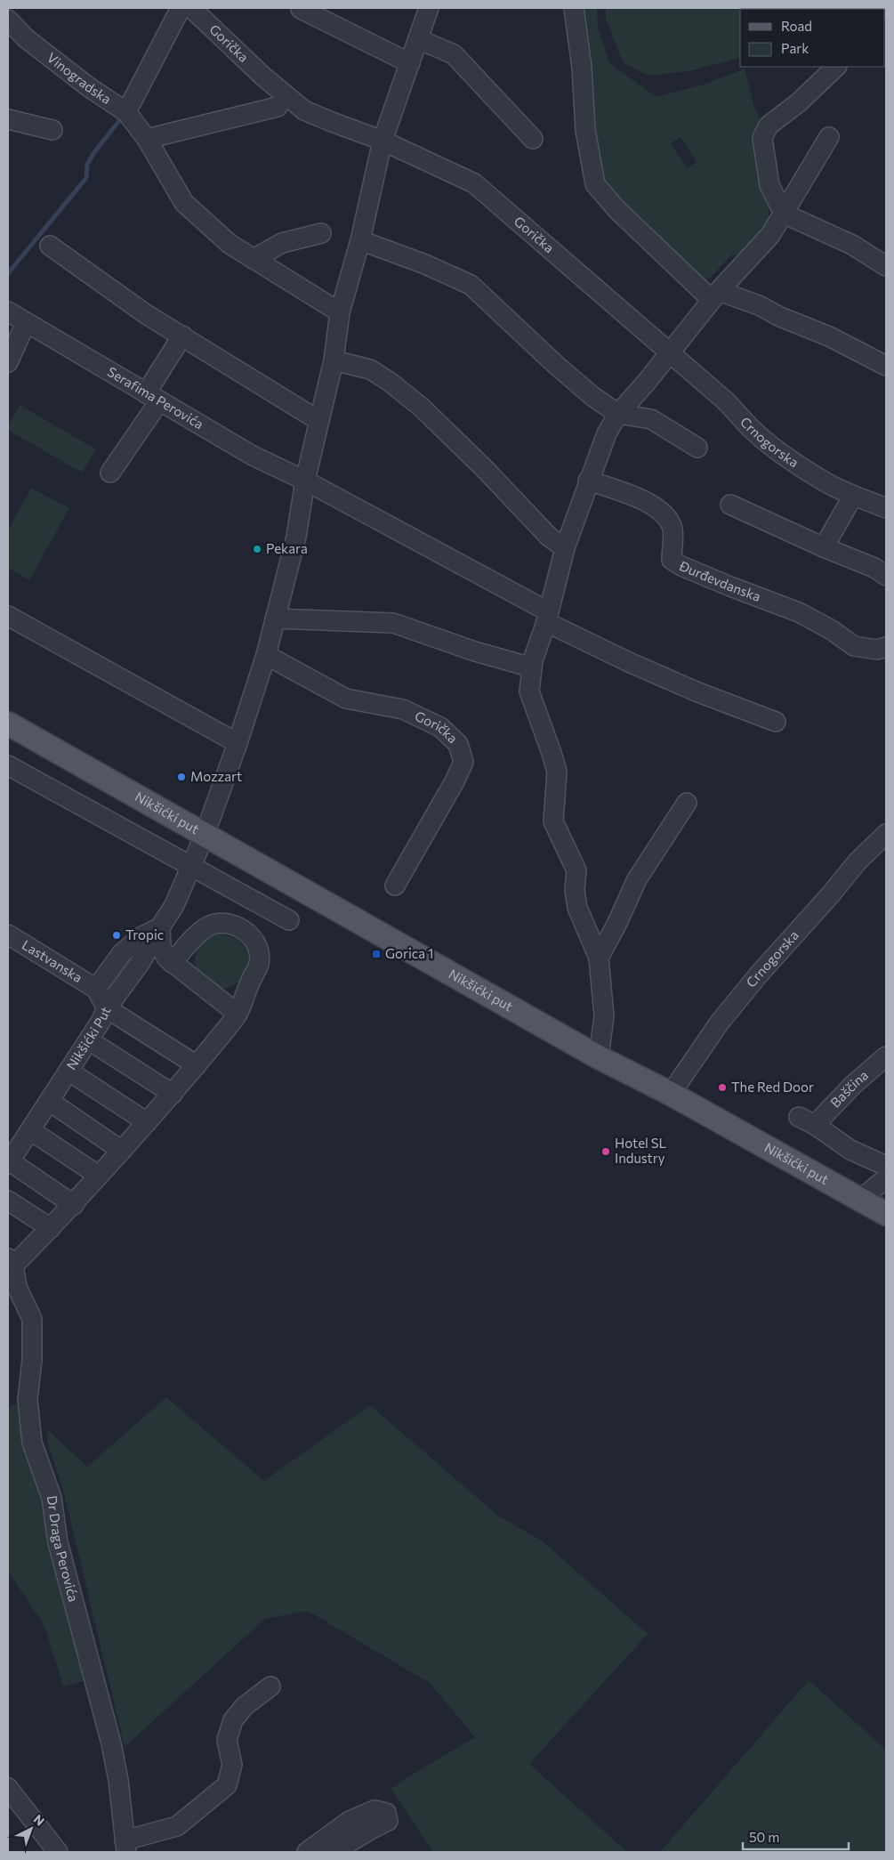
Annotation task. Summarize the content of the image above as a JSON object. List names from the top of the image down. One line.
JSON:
{"streets":{"main road":["Nikšićki put"],"street":["Gorička","Vinogradska","Serafima Perovića","Crnogorska","Đurđevdanska","Lastvanska","Nikšićki Put","Baščina","Dr Draga Perovića"]},"crossings":[["Gorička","Crnogorska"],["Crnogorska","Nikšićki put"],["Lastvanska","Nikšićki Put"]],"places":{"other":["Pekara","Mozzart","Tropic","The Red Door","Hotel SL Industry"],"transit":["Gorica 1"]},"legend":["Road","Park"],"scale_bar":"50 m","north":"top right"}
